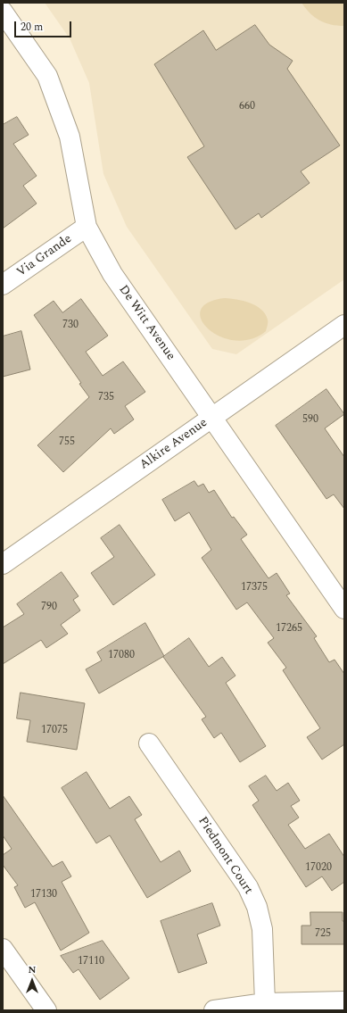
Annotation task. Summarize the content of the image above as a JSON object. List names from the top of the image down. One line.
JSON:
{"streets":{"street":["Via Grande","De Witt Avenue","Alkire Avenue","Piedmont Court"]},"crossings":[["Via Grande","De Witt Avenue"],["De Witt Avenue","Alkire Avenue"]],"house_numbers":["660","730","735","590","755","17375","790","17265","17080","17075","17020","17130","725","17110"],"scale_bar":"20 m","north":"top"}
